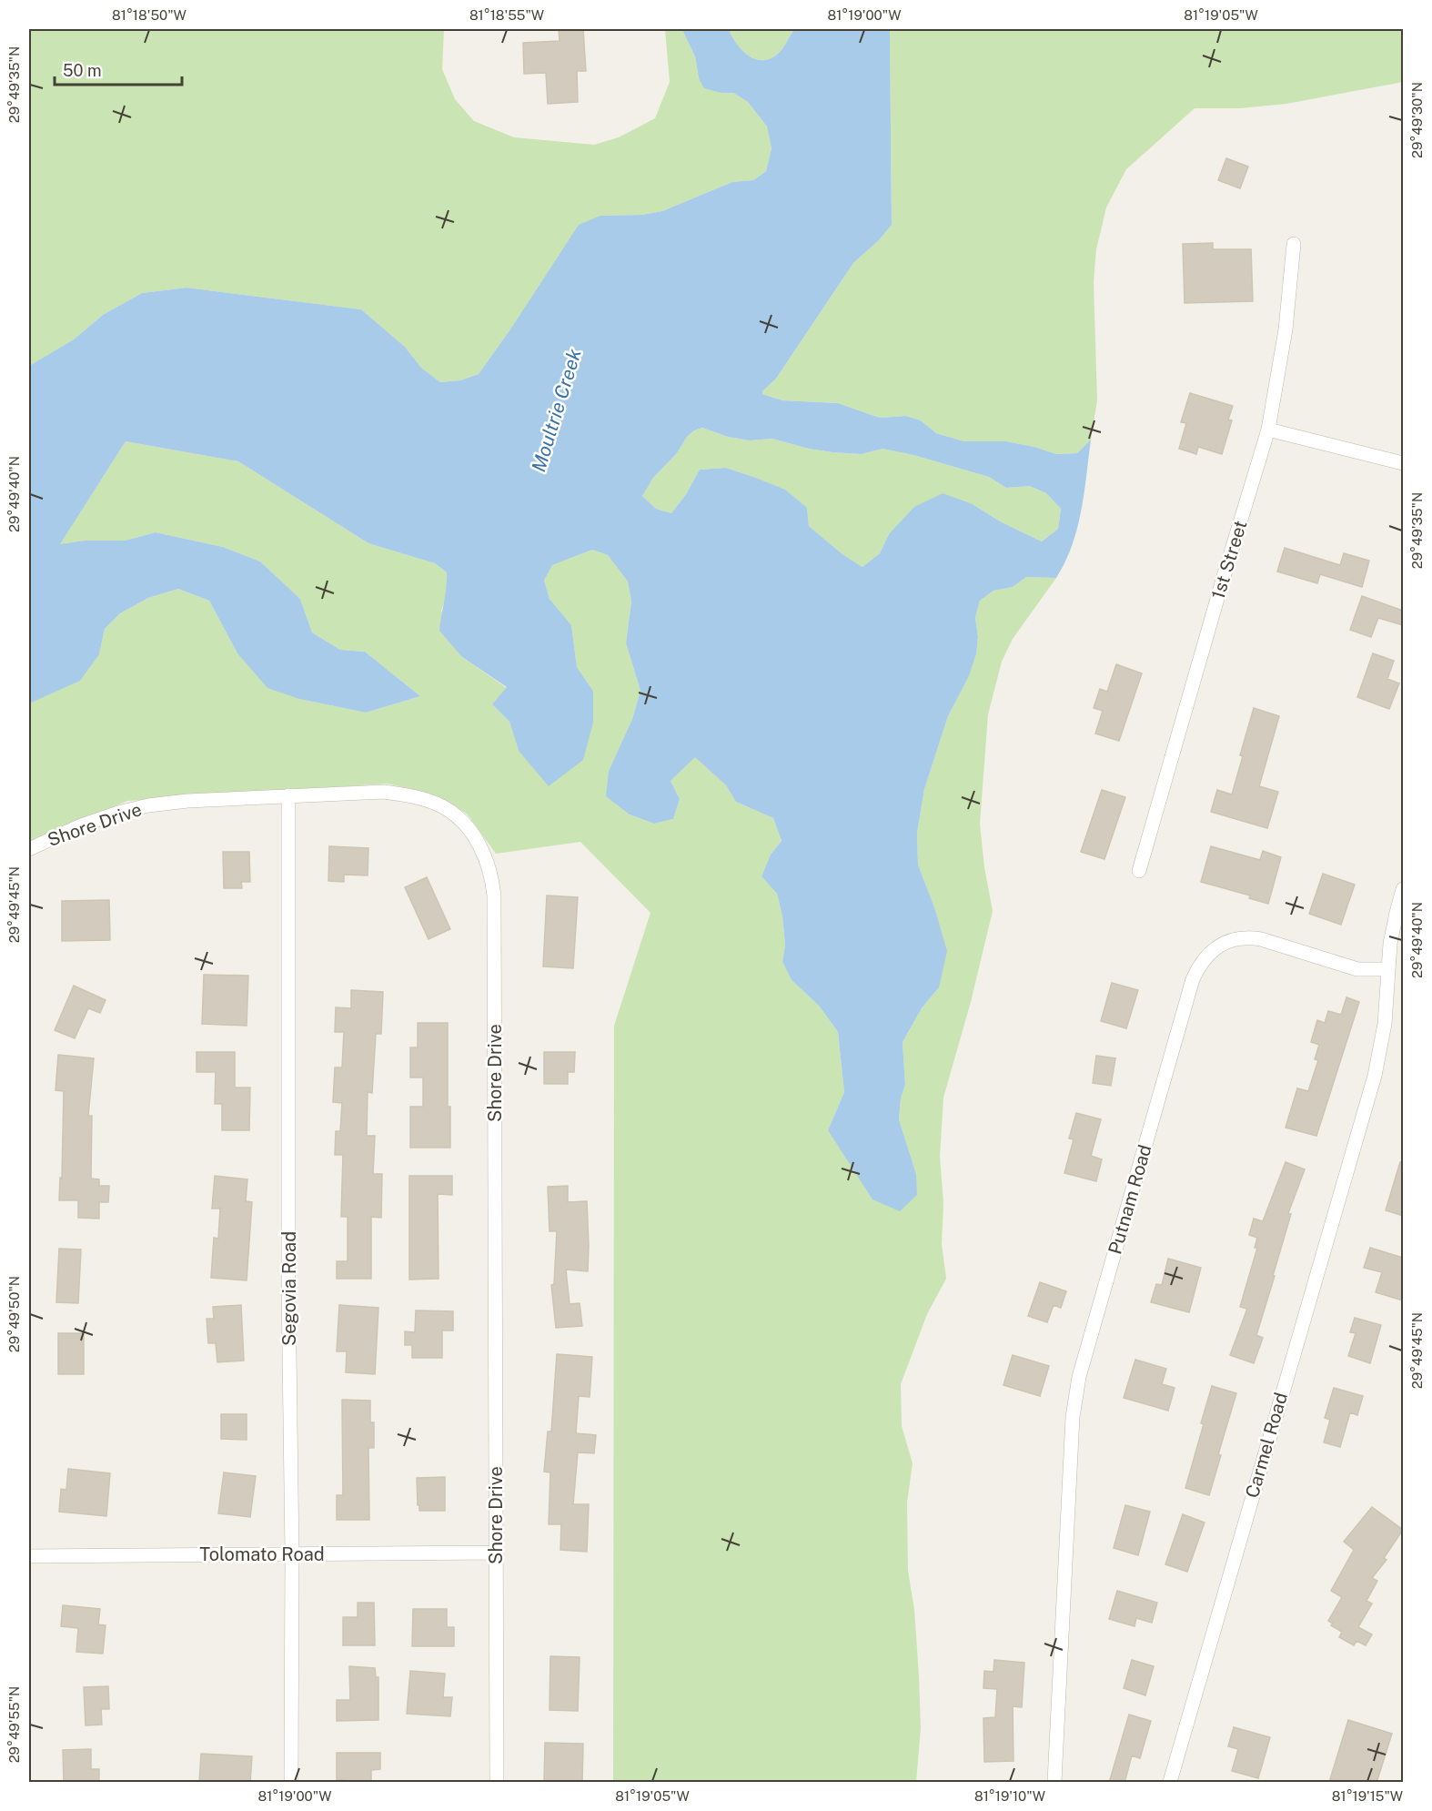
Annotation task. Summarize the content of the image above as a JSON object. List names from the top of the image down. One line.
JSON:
{"streets":{"street":["1st Street","Shore Drive","Putnam Road","Segovia Road","Carmel Road","Tolomato Road"]},"crossings":[["Shore Drive","Segovia Road"],["Shore Drive","Tolomato Road"],["Putnam Road","Carmel Road"],["Segovia Road","Tolomato Road"]],"water":["Moultrie Creek"],"scale_bar":"50 m","coordinates":["81°18'50\"W","81°18'55\"W","81°19'00\"W","81°19'05\"W","29°49'35\"N","29°49'30\"N","29°49'40\"N","29°49'45\"N","29°49'50\"N","29°49'55\"N","81°19'10\"W","81°19'15\"W"]}
